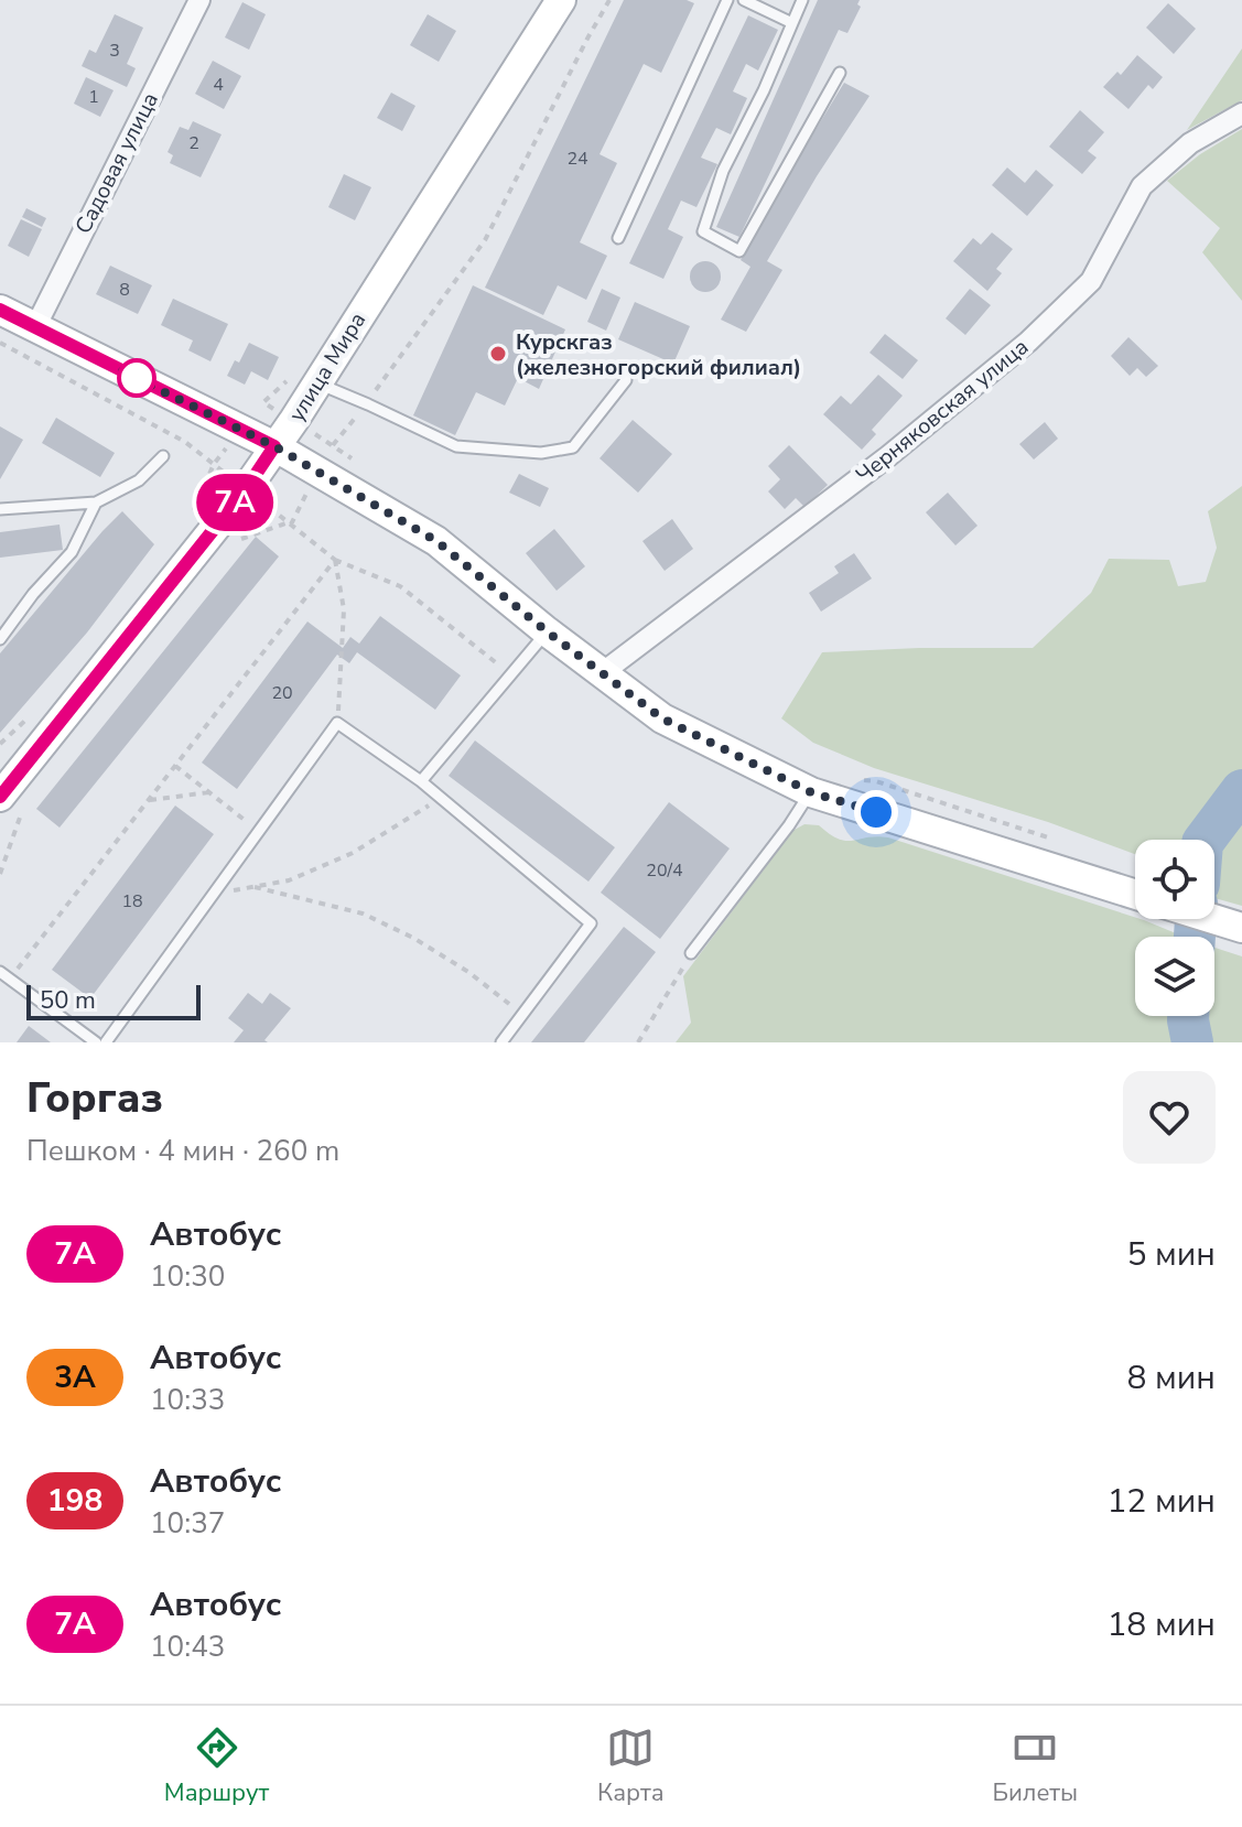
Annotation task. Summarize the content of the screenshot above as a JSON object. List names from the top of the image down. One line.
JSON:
{"streets":{"main road":["улица Мира"],"street":["Садовая улица","Черняковская улица"]},"places":["Курскгаз (железногорский филиал)"],"lines":["bus line 7А"],"house_numbers":["3","4","1","2","24","8","20","20/4","18"],"scale_bar":"50 m","page":{"on_map":"7А","scale":"50 m","heading":["Горгаз","Пешком · 4 мин · 260 m"],"list":[{"mark":"7А","name":"Автобус","note":"10:30","value":"5 мин"},{"mark":"3А","name":"Автобус","note":"10:33","value":"8 мин"},{"mark":"198","name":"Автобус","note":"10:37","value":"12 мин"},{"mark":"7А","name":"Автобус","note":"10:43","value":"18 мин"}],"tabs":["Маршрут","Карта","Билеты"]}}
